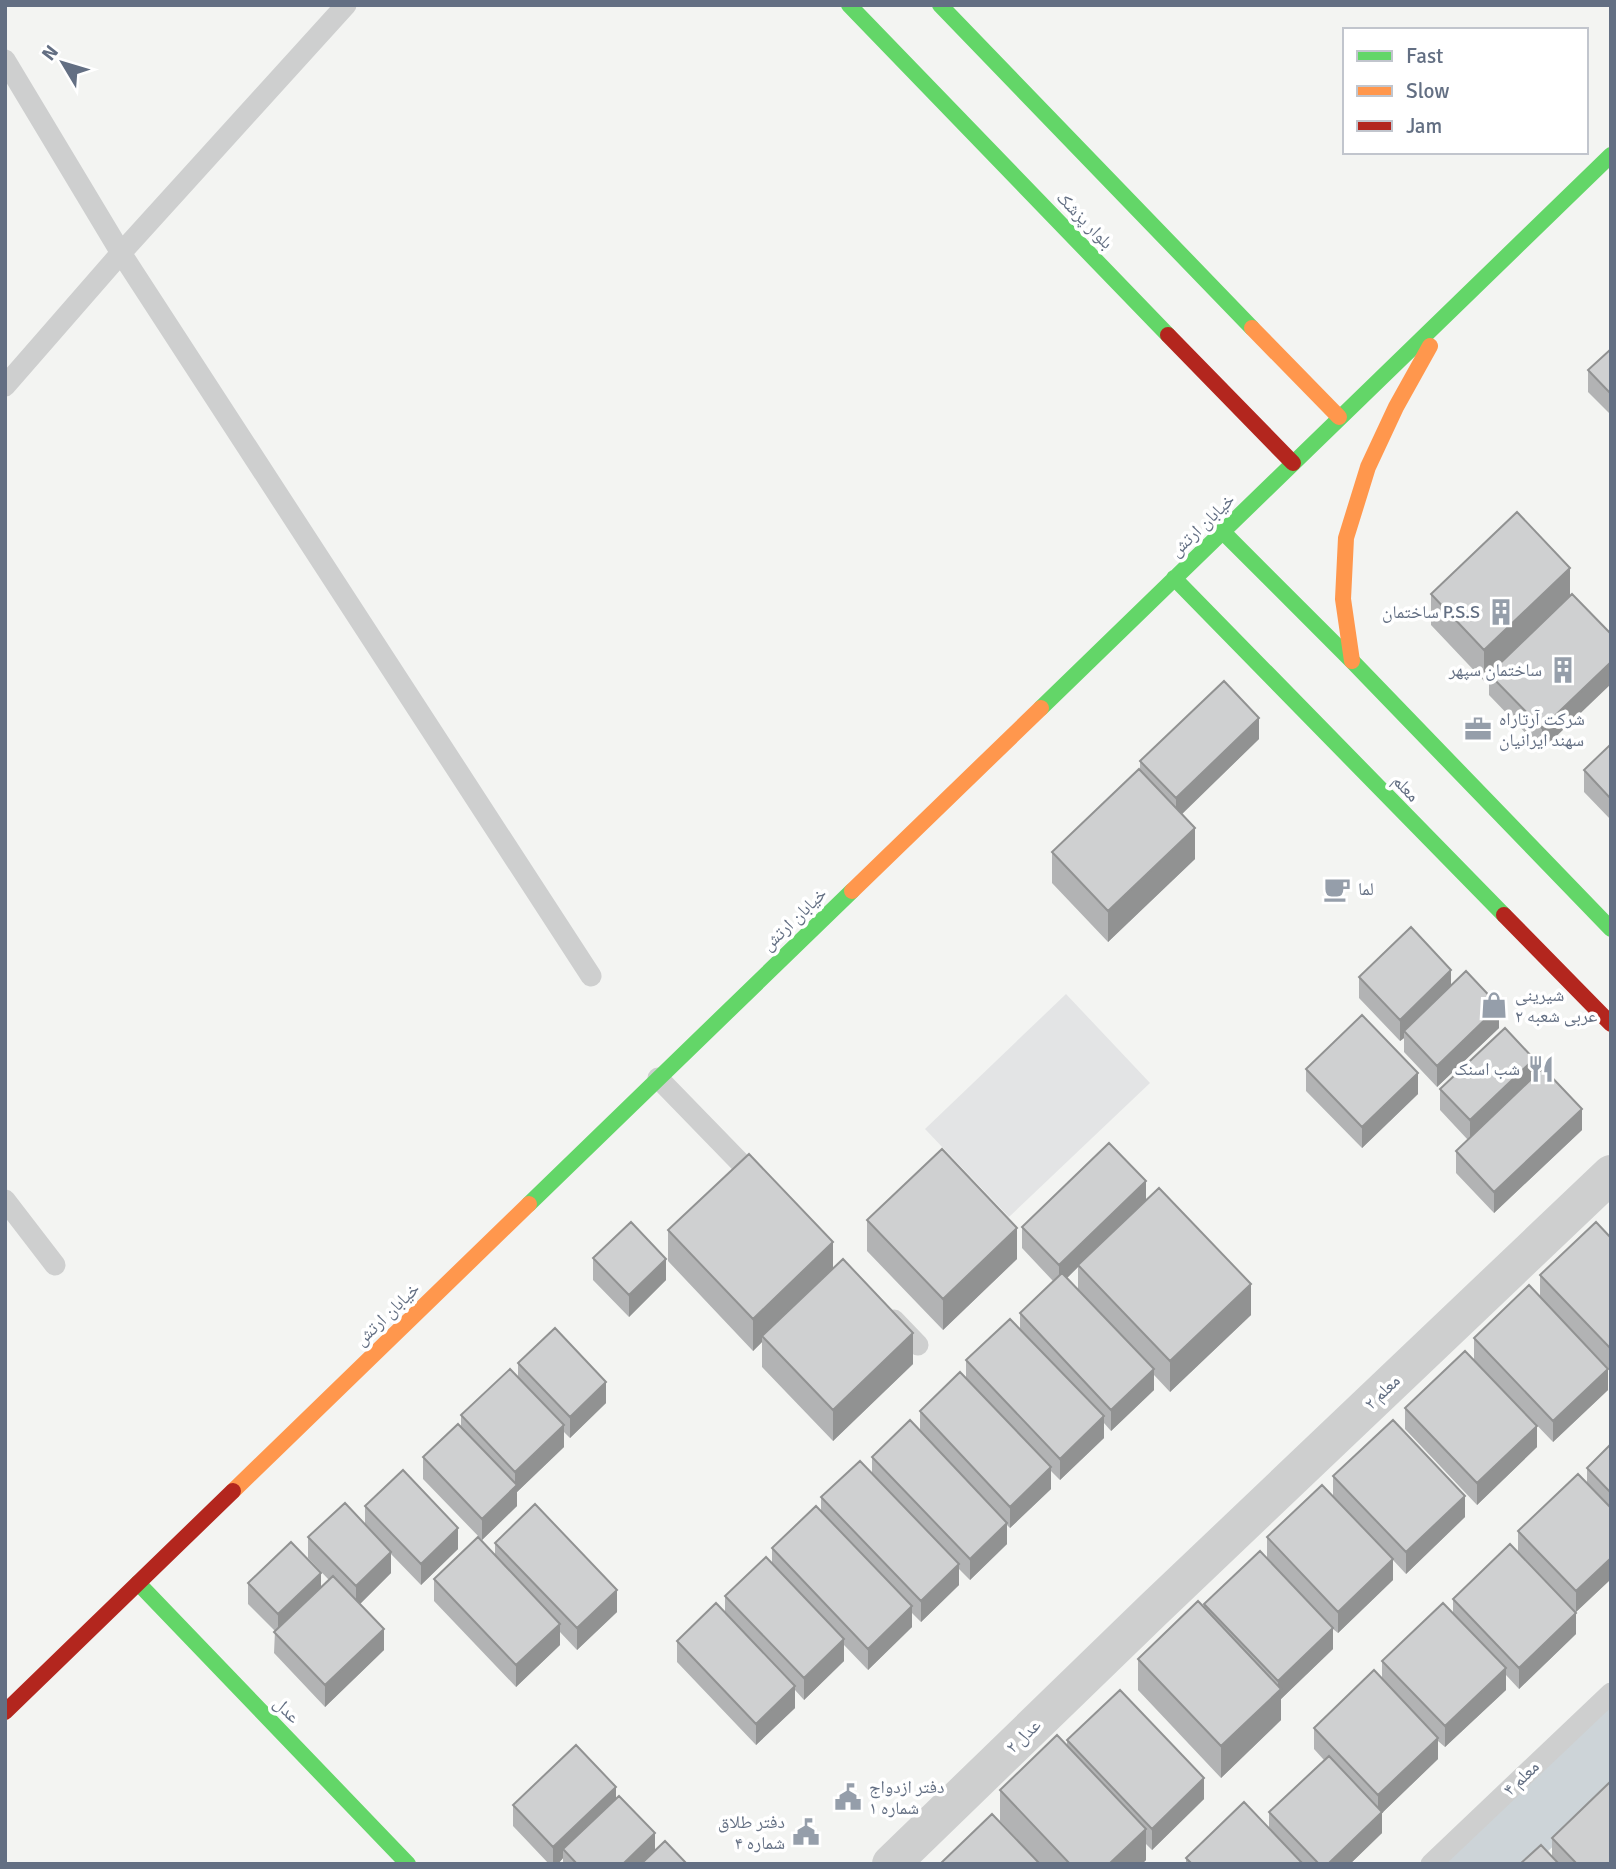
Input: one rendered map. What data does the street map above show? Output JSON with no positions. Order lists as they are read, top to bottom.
{
  "streets": {
    "main road": [
      "بلوار پزشک",
      "خیابان ارتش",
      "معلم",
      "عدل"
    ],
    "street": ["معلم ۲", "عدل ۲"],
    "lane": ["معلم ۴"]
  },
  "crossings": [
    ["بلوار پزشک", "خیابان ارتش"],
    ["خیابان ارتش", "معلم"],
    ["خیابان ارتش", "عدل"],
    ["معلم ۲", "عدل ۲"]
  ],
  "places": {
    "building": ["ساختمان P.S.S", "ساختمان سپهر"],
    "office": ["شرکت آرتاراه سهند ایرانیان"],
    "cafe": ["لما"],
    "shop": ["شیرینی عربی شعبه ۲"],
    "restaurant": ["شب اسنک"],
    "public building": ["دفتر ازدواج شماره ۱", "دفتر طلاق شماره ۴"]
  },
  "legend": ["Fast", "Slow", "Jam"],
  "north": "top left"
}
